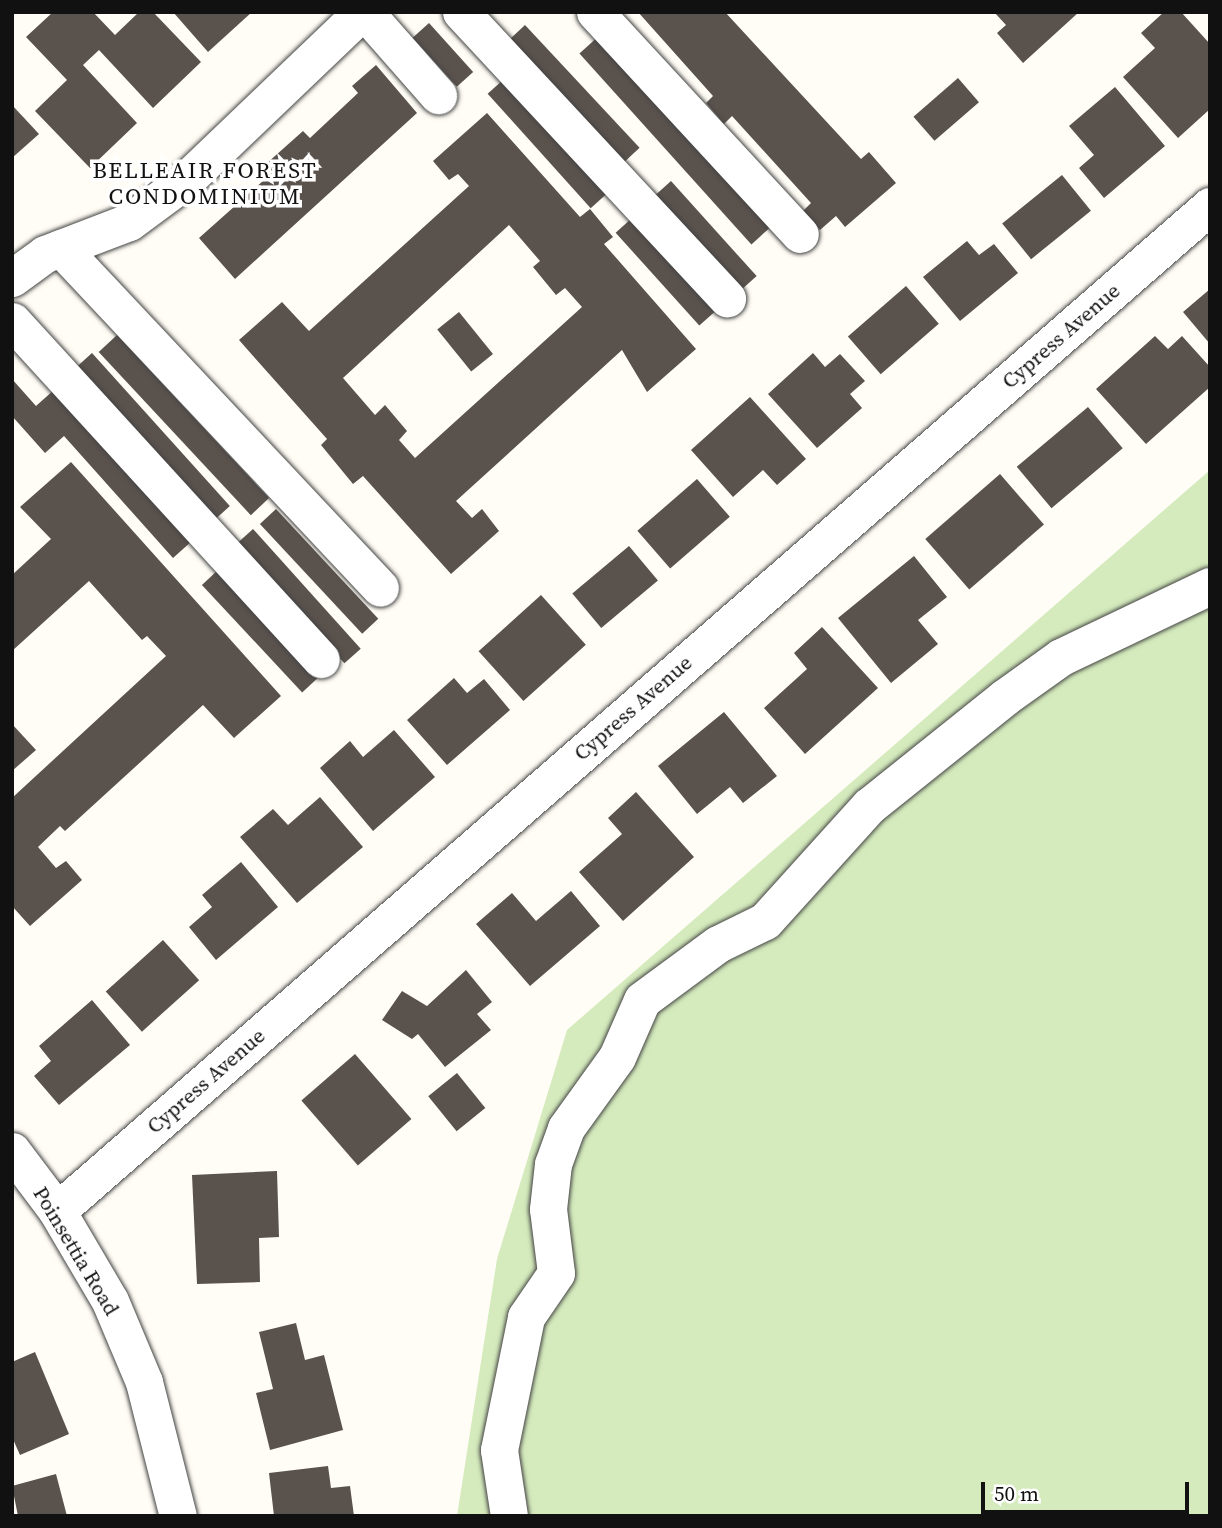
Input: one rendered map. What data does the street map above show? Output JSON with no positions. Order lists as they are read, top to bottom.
{
  "streets": {
    "street": ["Cypress Avenue", "Poinsettia Road"]
  },
  "crossings": [
    ["Cypress Avenue", "Poinsettia Road"]
  ],
  "districts": ["BELLEAIR FOREST CONDOMINIUM"],
  "scale_bar": "50 m"
}
